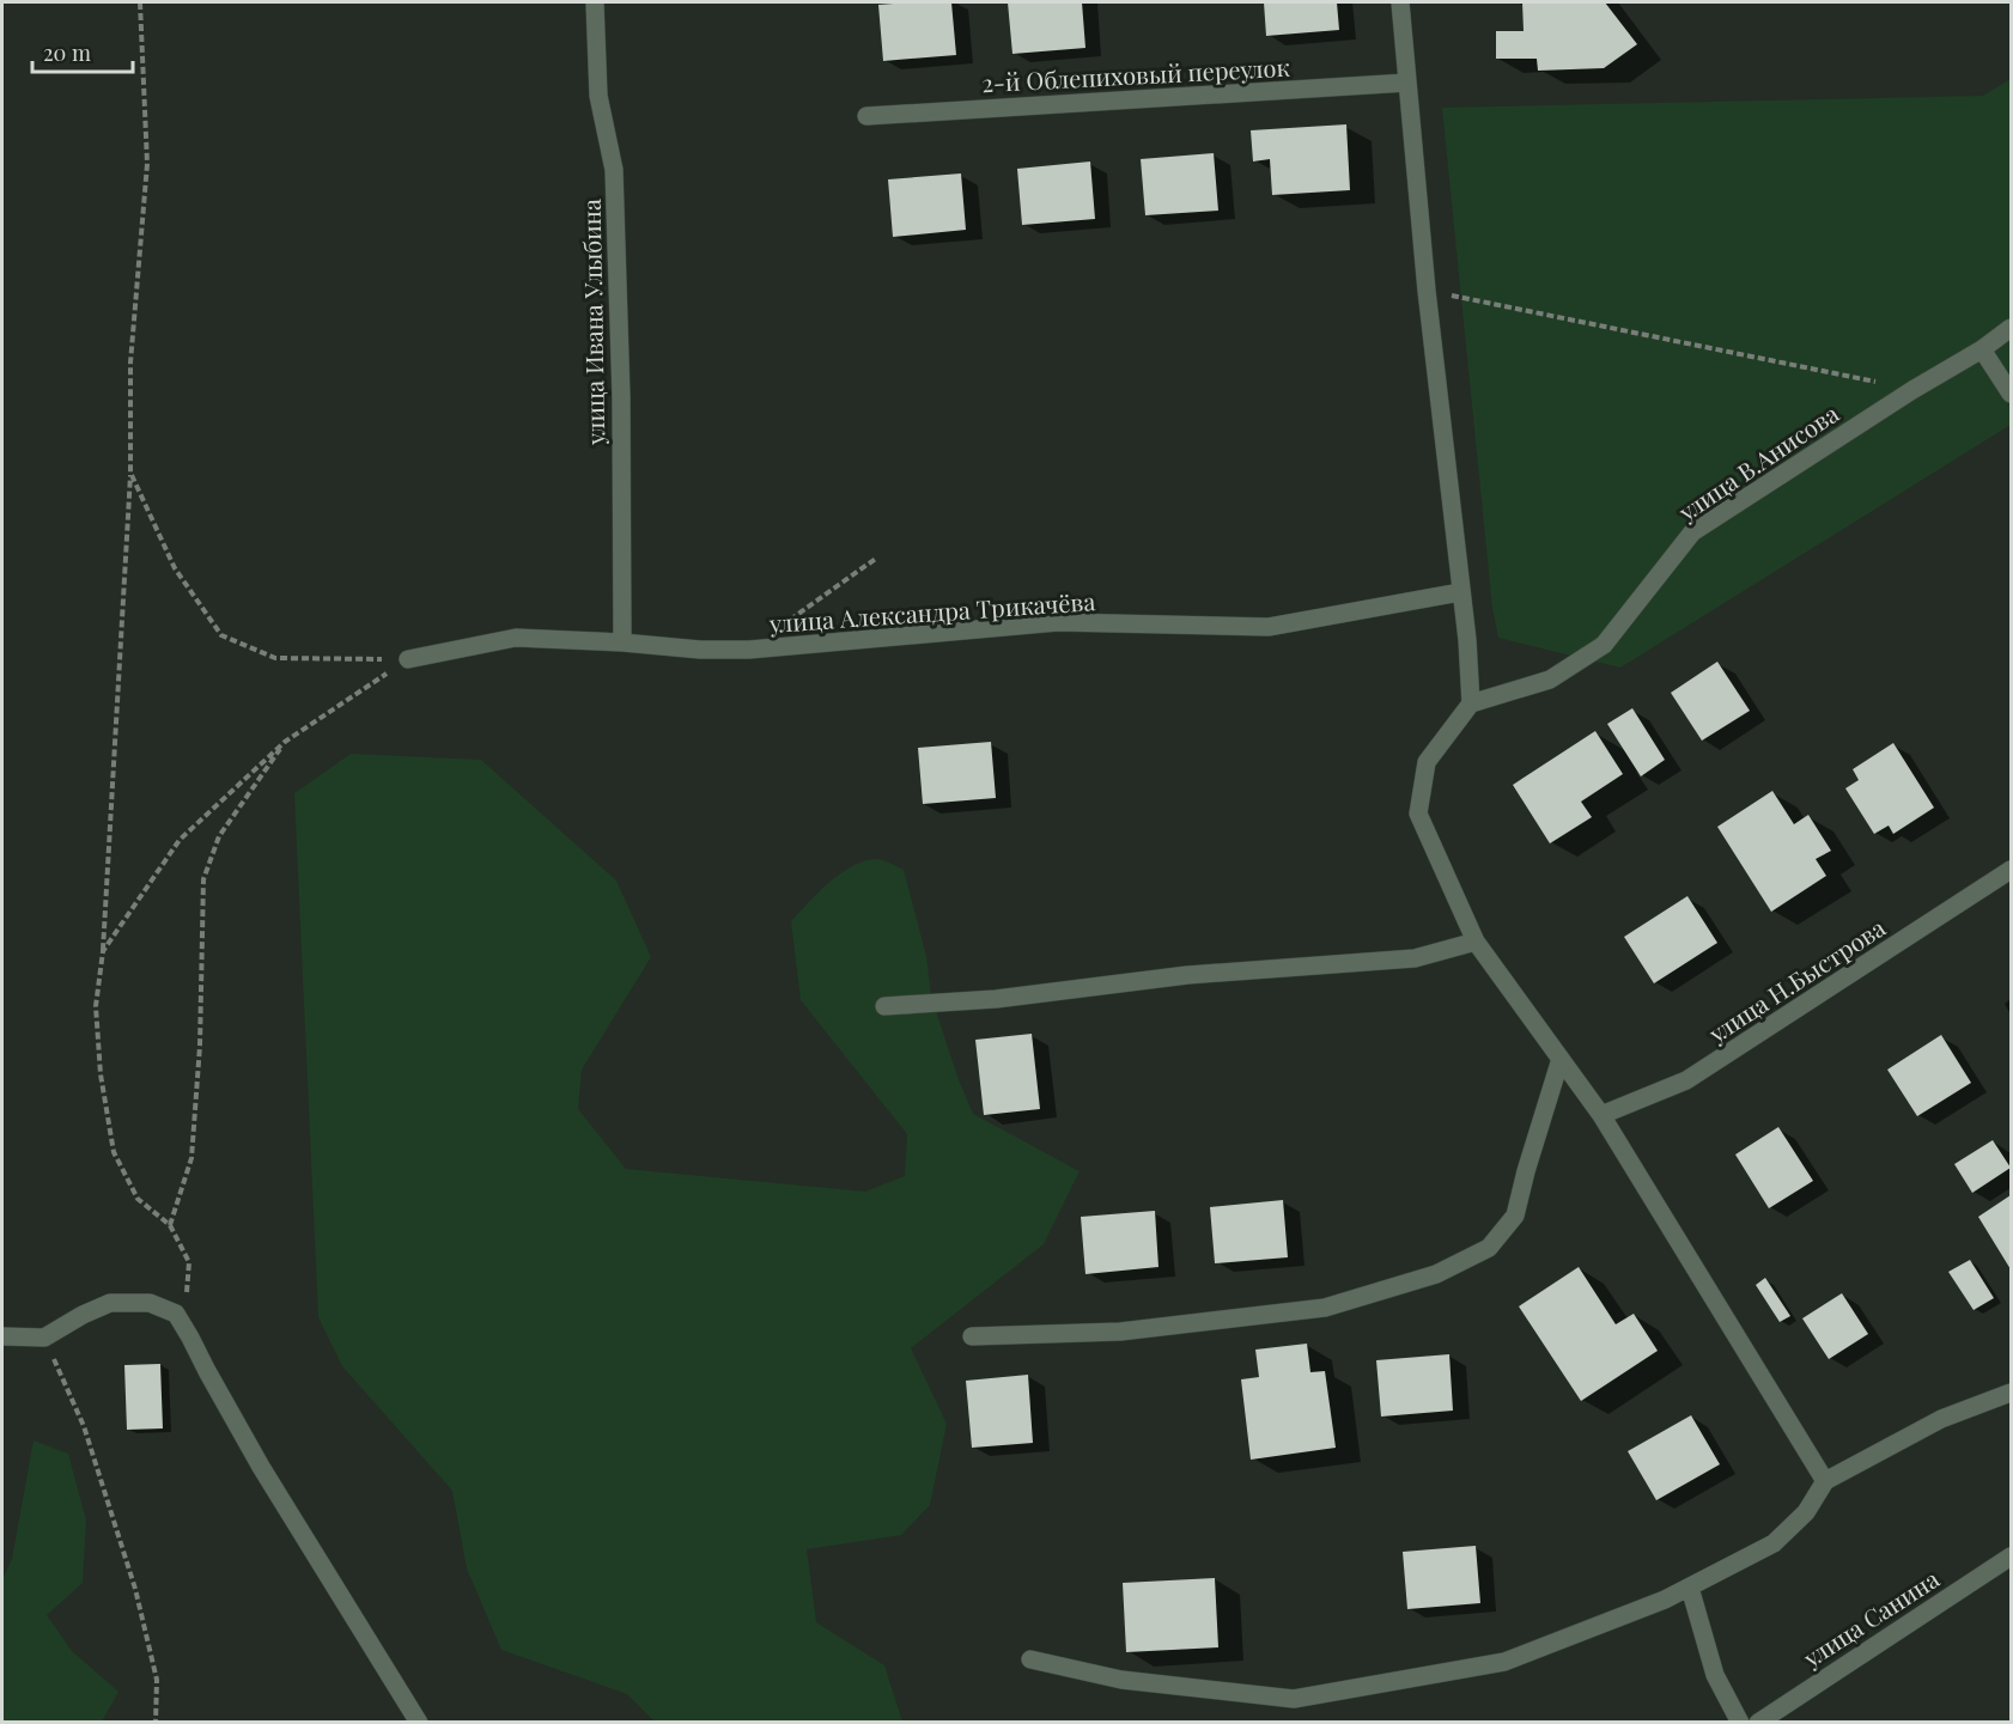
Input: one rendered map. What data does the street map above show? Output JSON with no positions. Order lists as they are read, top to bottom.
{
  "streets": {
    "street": [
      "2-й Облепиховый переулок",
      "улица Ивана Улыбина",
      "улица В.Анисова",
      "улица Александра Трикачёва",
      "улица Н.Быстрова",
      "улица Санина"
    ]
  },
  "crossings": [
    ["улица Ивана Улыбина", "улица Александра Трикачёва"]
  ],
  "scale_bar": "20 m"
}
